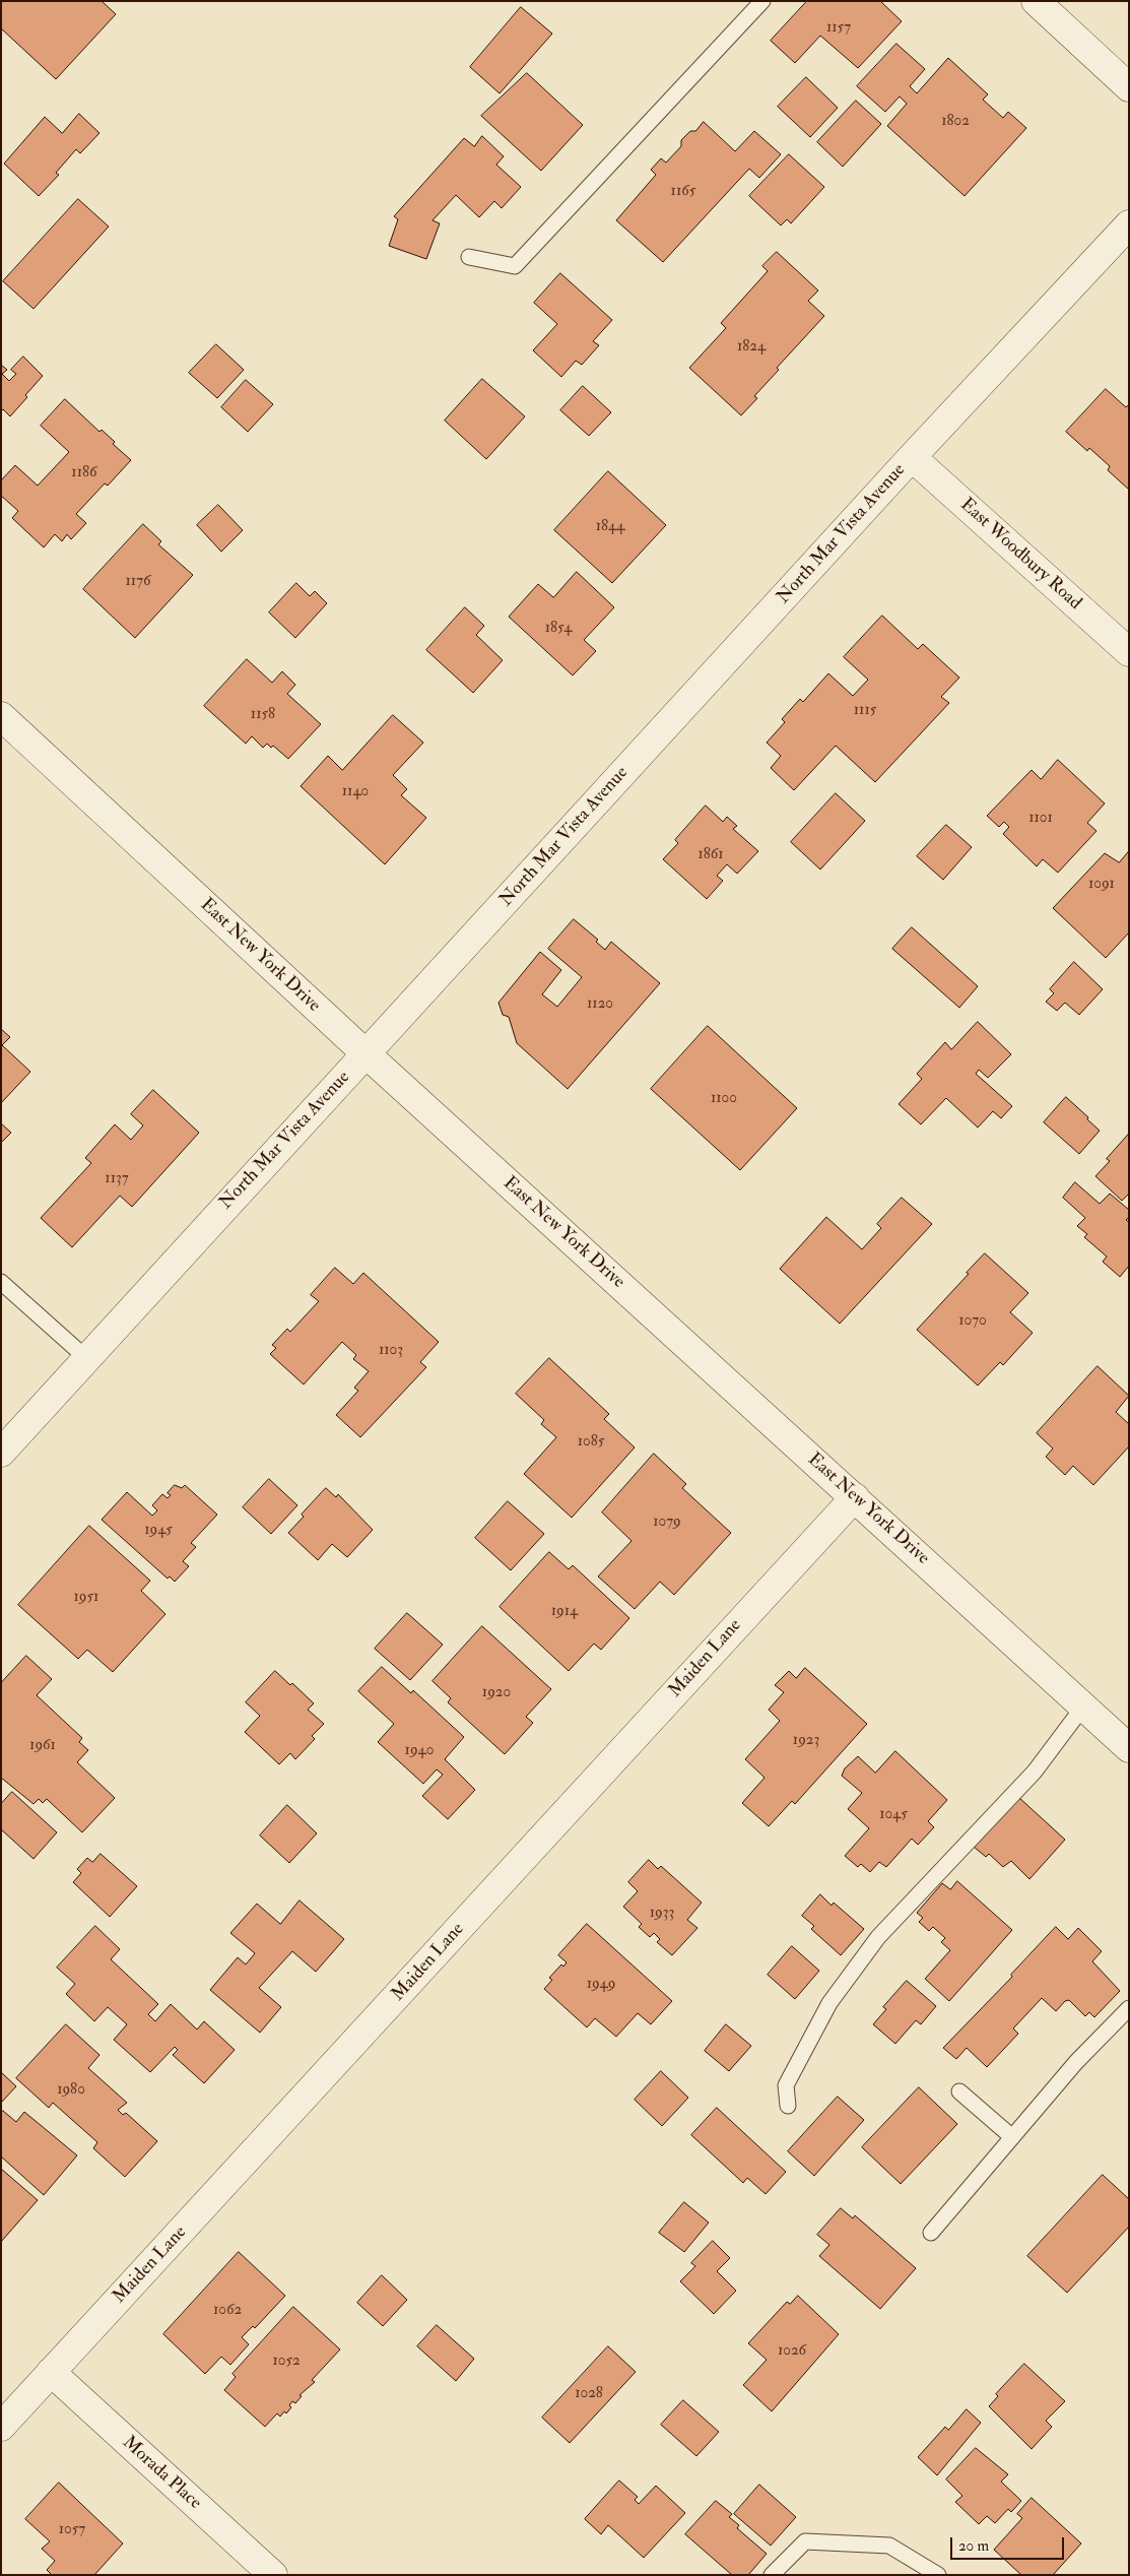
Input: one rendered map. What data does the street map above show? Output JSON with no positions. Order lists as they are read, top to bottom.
{
  "streets": {
    "street": [
      "North Mar Vista Avenue",
      "East Woodbury Road",
      "East New York Drive",
      "Maiden Lane",
      "Morada Place"
    ]
  },
  "crossings": [
    ["North Mar Vista Avenue", "East Woodbury Road"],
    ["North Mar Vista Avenue", "East New York Drive"],
    ["East New York Drive", "Maiden Lane"],
    ["Maiden Lane", "Morada Place"]
  ],
  "house_numbers": [
    "1157",
    "1802",
    "1165",
    "1824",
    "1186",
    "1844",
    "1176",
    "1854",
    "1115",
    "1158",
    "1140",
    "1101",
    "1861",
    "1091",
    "1120",
    "1100",
    "1137",
    "1070",
    "1103",
    "1085",
    "1079",
    "1945",
    "1951",
    "1914",
    "1920",
    "1923",
    "1961",
    "1940",
    "1045",
    "1933",
    "1949",
    "1980",
    "1062",
    "1026",
    "1052",
    "1028",
    "1057"
  ],
  "scale_bar": "20 m"
}
